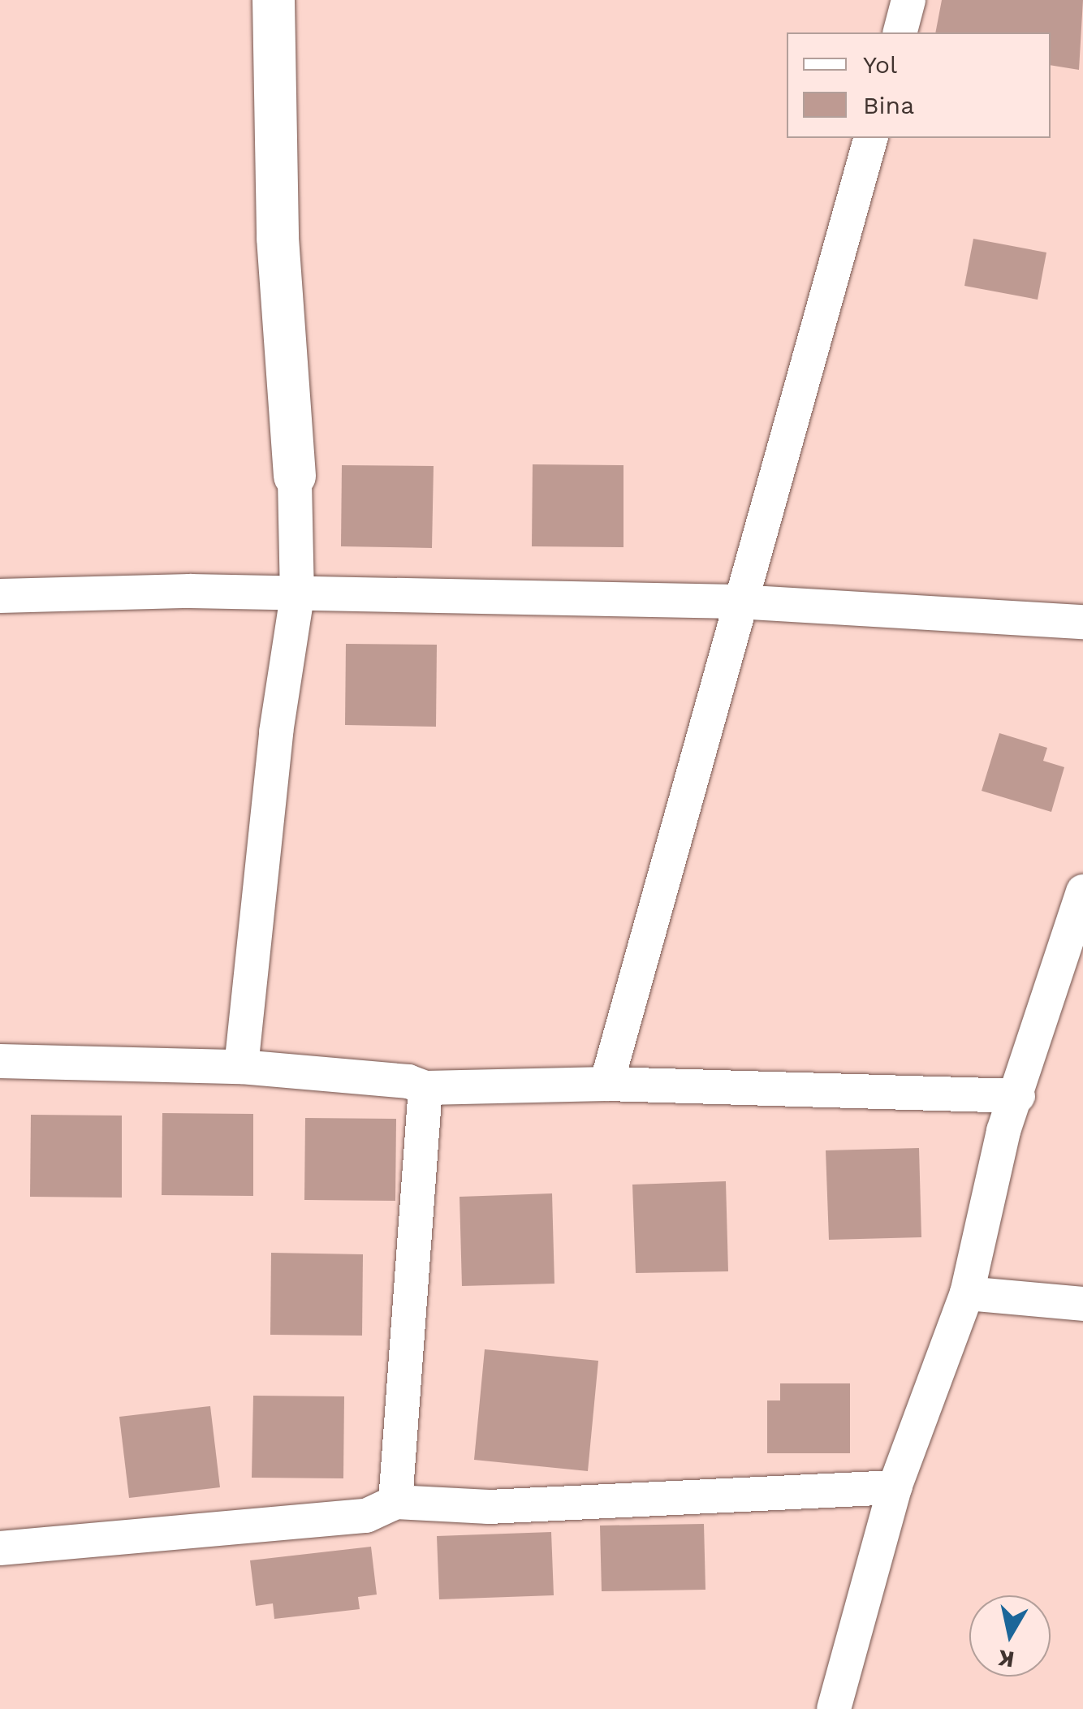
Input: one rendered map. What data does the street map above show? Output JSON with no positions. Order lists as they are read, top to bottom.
{
  "legend": ["Yol", "Bina"],
  "north": "bottom"
}
